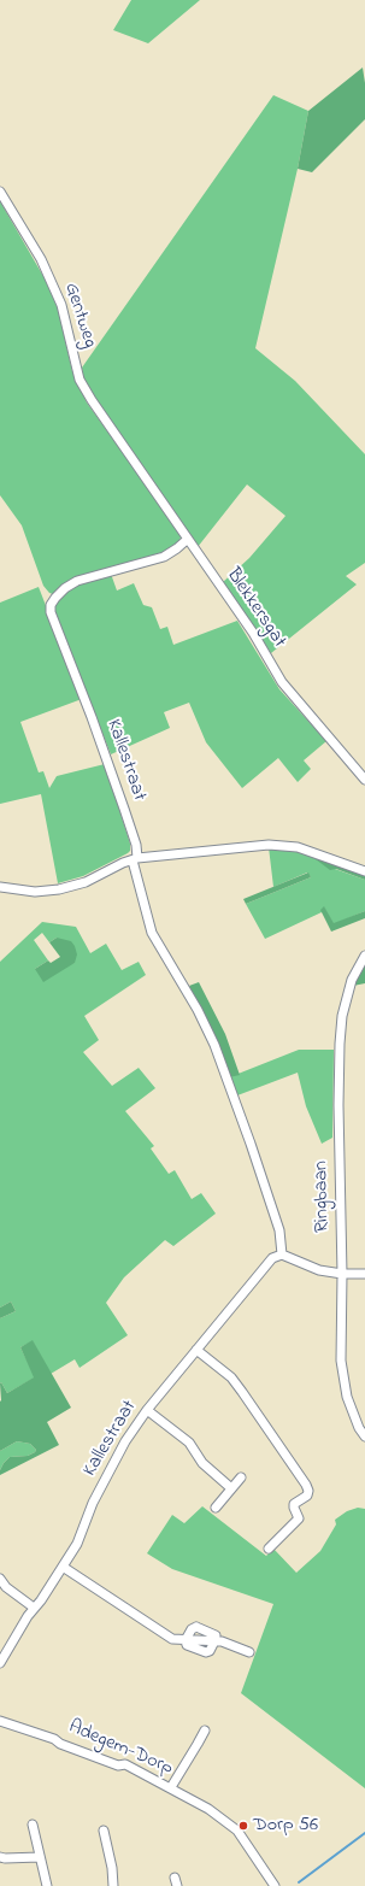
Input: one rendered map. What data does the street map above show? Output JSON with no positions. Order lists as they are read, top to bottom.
{
  "streets": {
    "street": [
      "Gentweg",
      "Blekkersgat",
      "Kallestraat",
      "Ringbaan",
      "Adegem-Dorp"
    ]
  },
  "crossings": [
    ["Gentweg", "Blekkersgat"],
    ["Blekkersgat", "Kallestraat"]
  ],
  "places": ["Dorp 56"]
}
